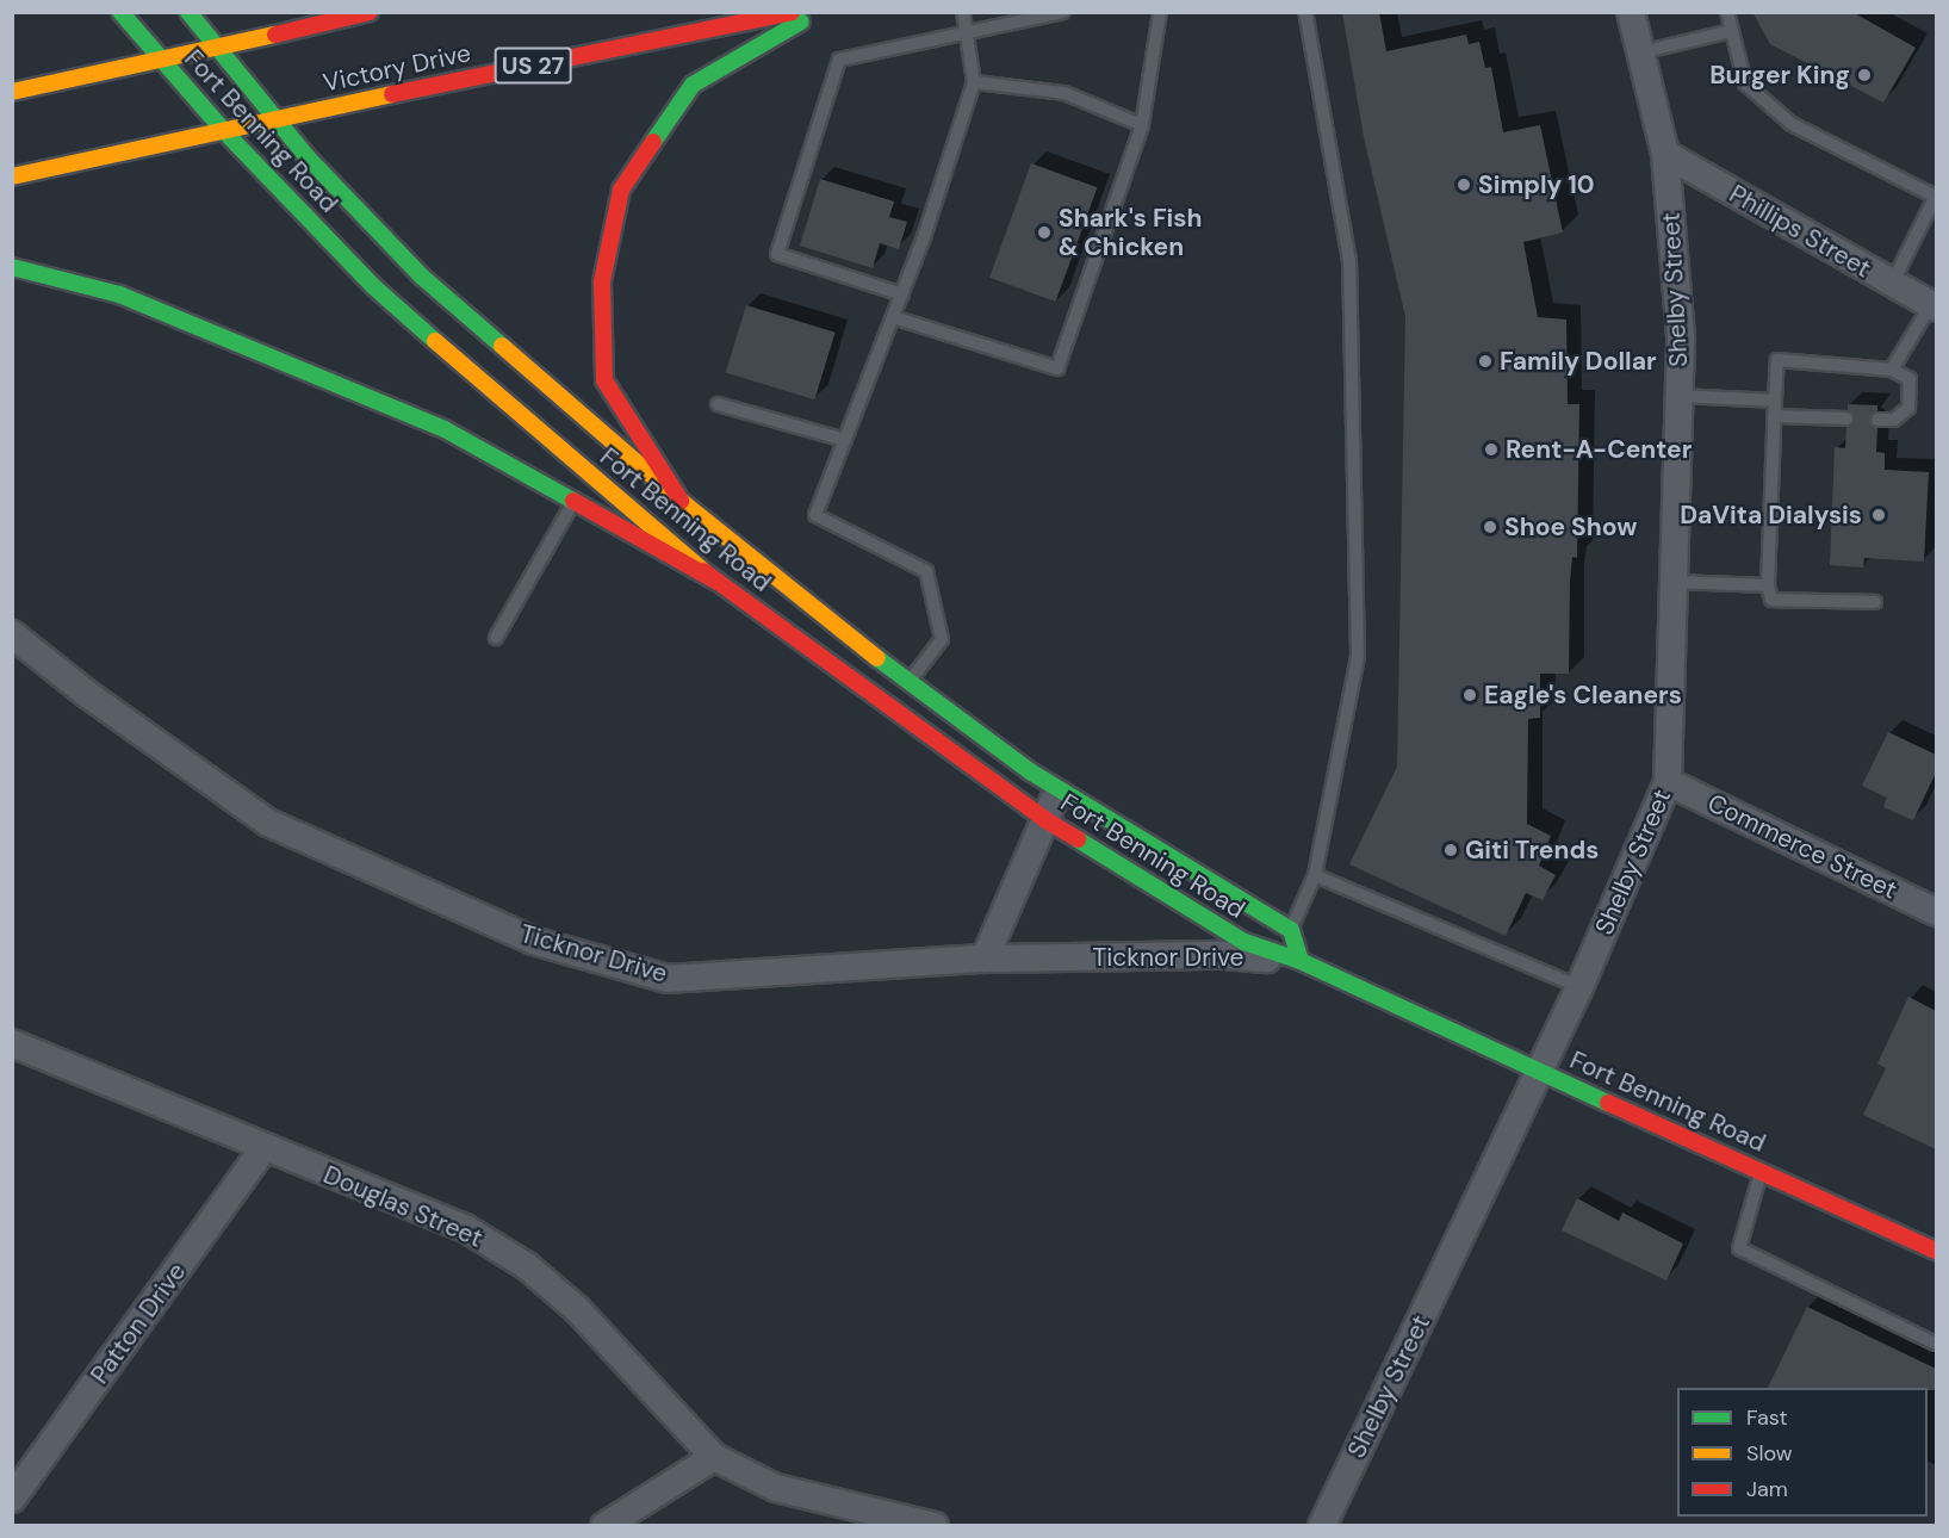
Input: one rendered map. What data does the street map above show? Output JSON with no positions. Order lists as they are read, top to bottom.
{
  "streets": {
    "main road": ["US 27", "Victory Drive", "Fort Benning Road"],
    "street": [
      "Phillips Street",
      "Shelby Street",
      "Commerce Street",
      "Ticknor Drive",
      "Douglas Street",
      "Patton Drive"
    ]
  },
  "crossings": [
    ["Victory Drive", "Fort Benning Road"],
    ["Fort Benning Road", "Shelby Street"],
    ["Fort Benning Road", "Ticknor Drive"],
    ["Phillips Street", "Shelby Street"],
    ["Shelby Street", "Commerce Street"],
    ["Douglas Street", "Patton Drive"]
  ],
  "places": [
    "Burger King",
    "Simply 10",
    "Shark's Fish & Chicken",
    "Family Dollar",
    "Rent-A-Center",
    "DaVita Dialysis",
    "Shoe Show",
    "Eagle's Cleaners",
    "Giti Trends"
  ],
  "legend": ["Fast", "Slow", "Jam"]
}
